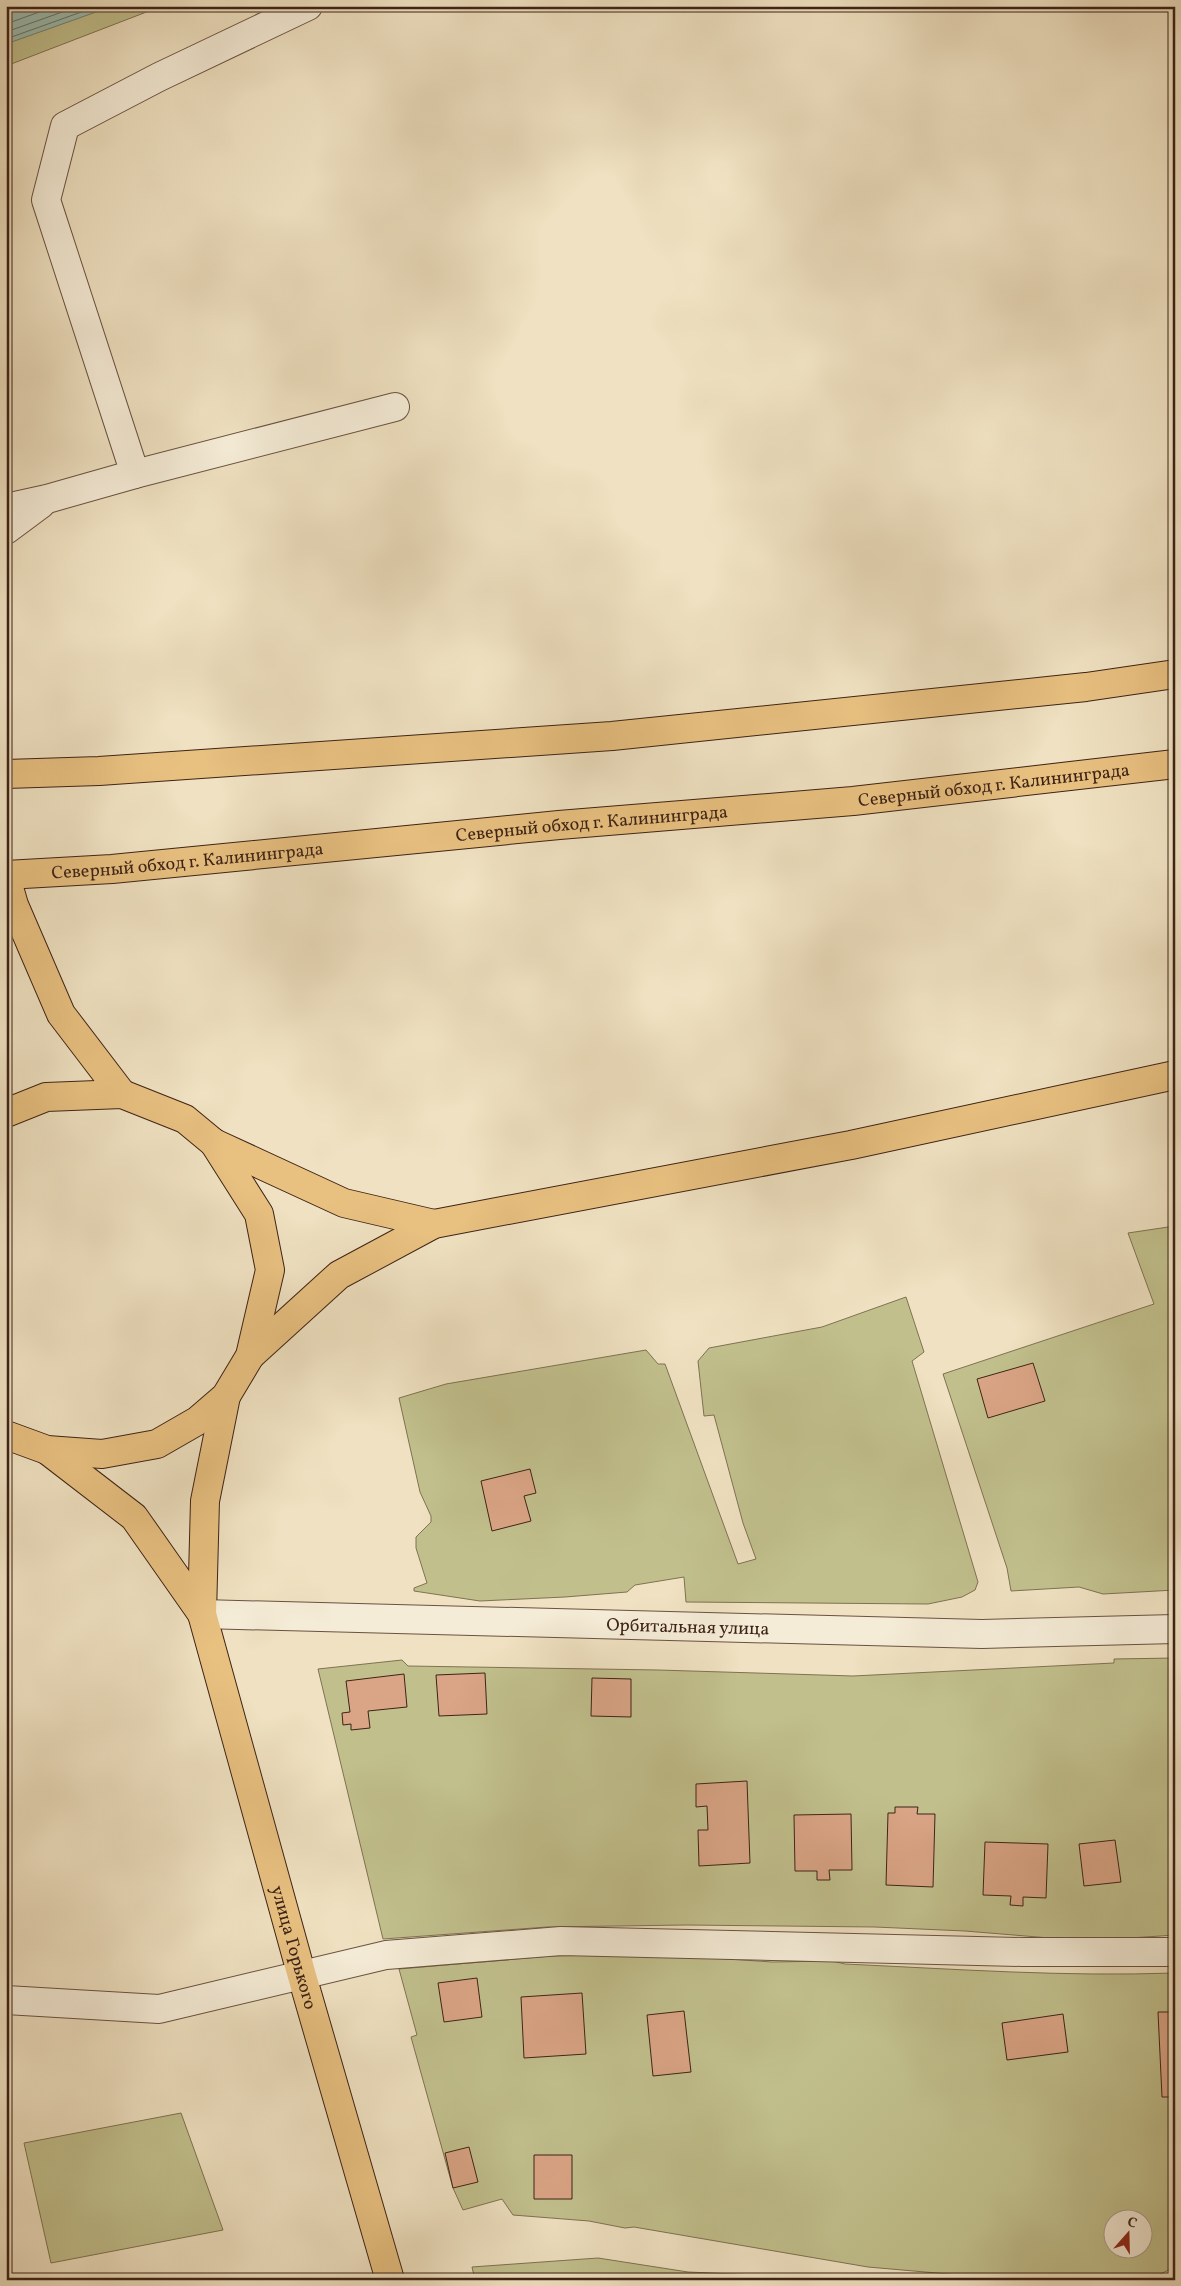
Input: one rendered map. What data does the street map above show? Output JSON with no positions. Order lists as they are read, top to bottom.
{
  "streets": {
    "main road": ["Северный обход г. Калининграда", "улица Горького"],
    "street": ["Орбитальная улица"]
  },
  "crossings": [
    ["Орбитальная улица", "улица Горького"]
  ],
  "north": "top"
}
